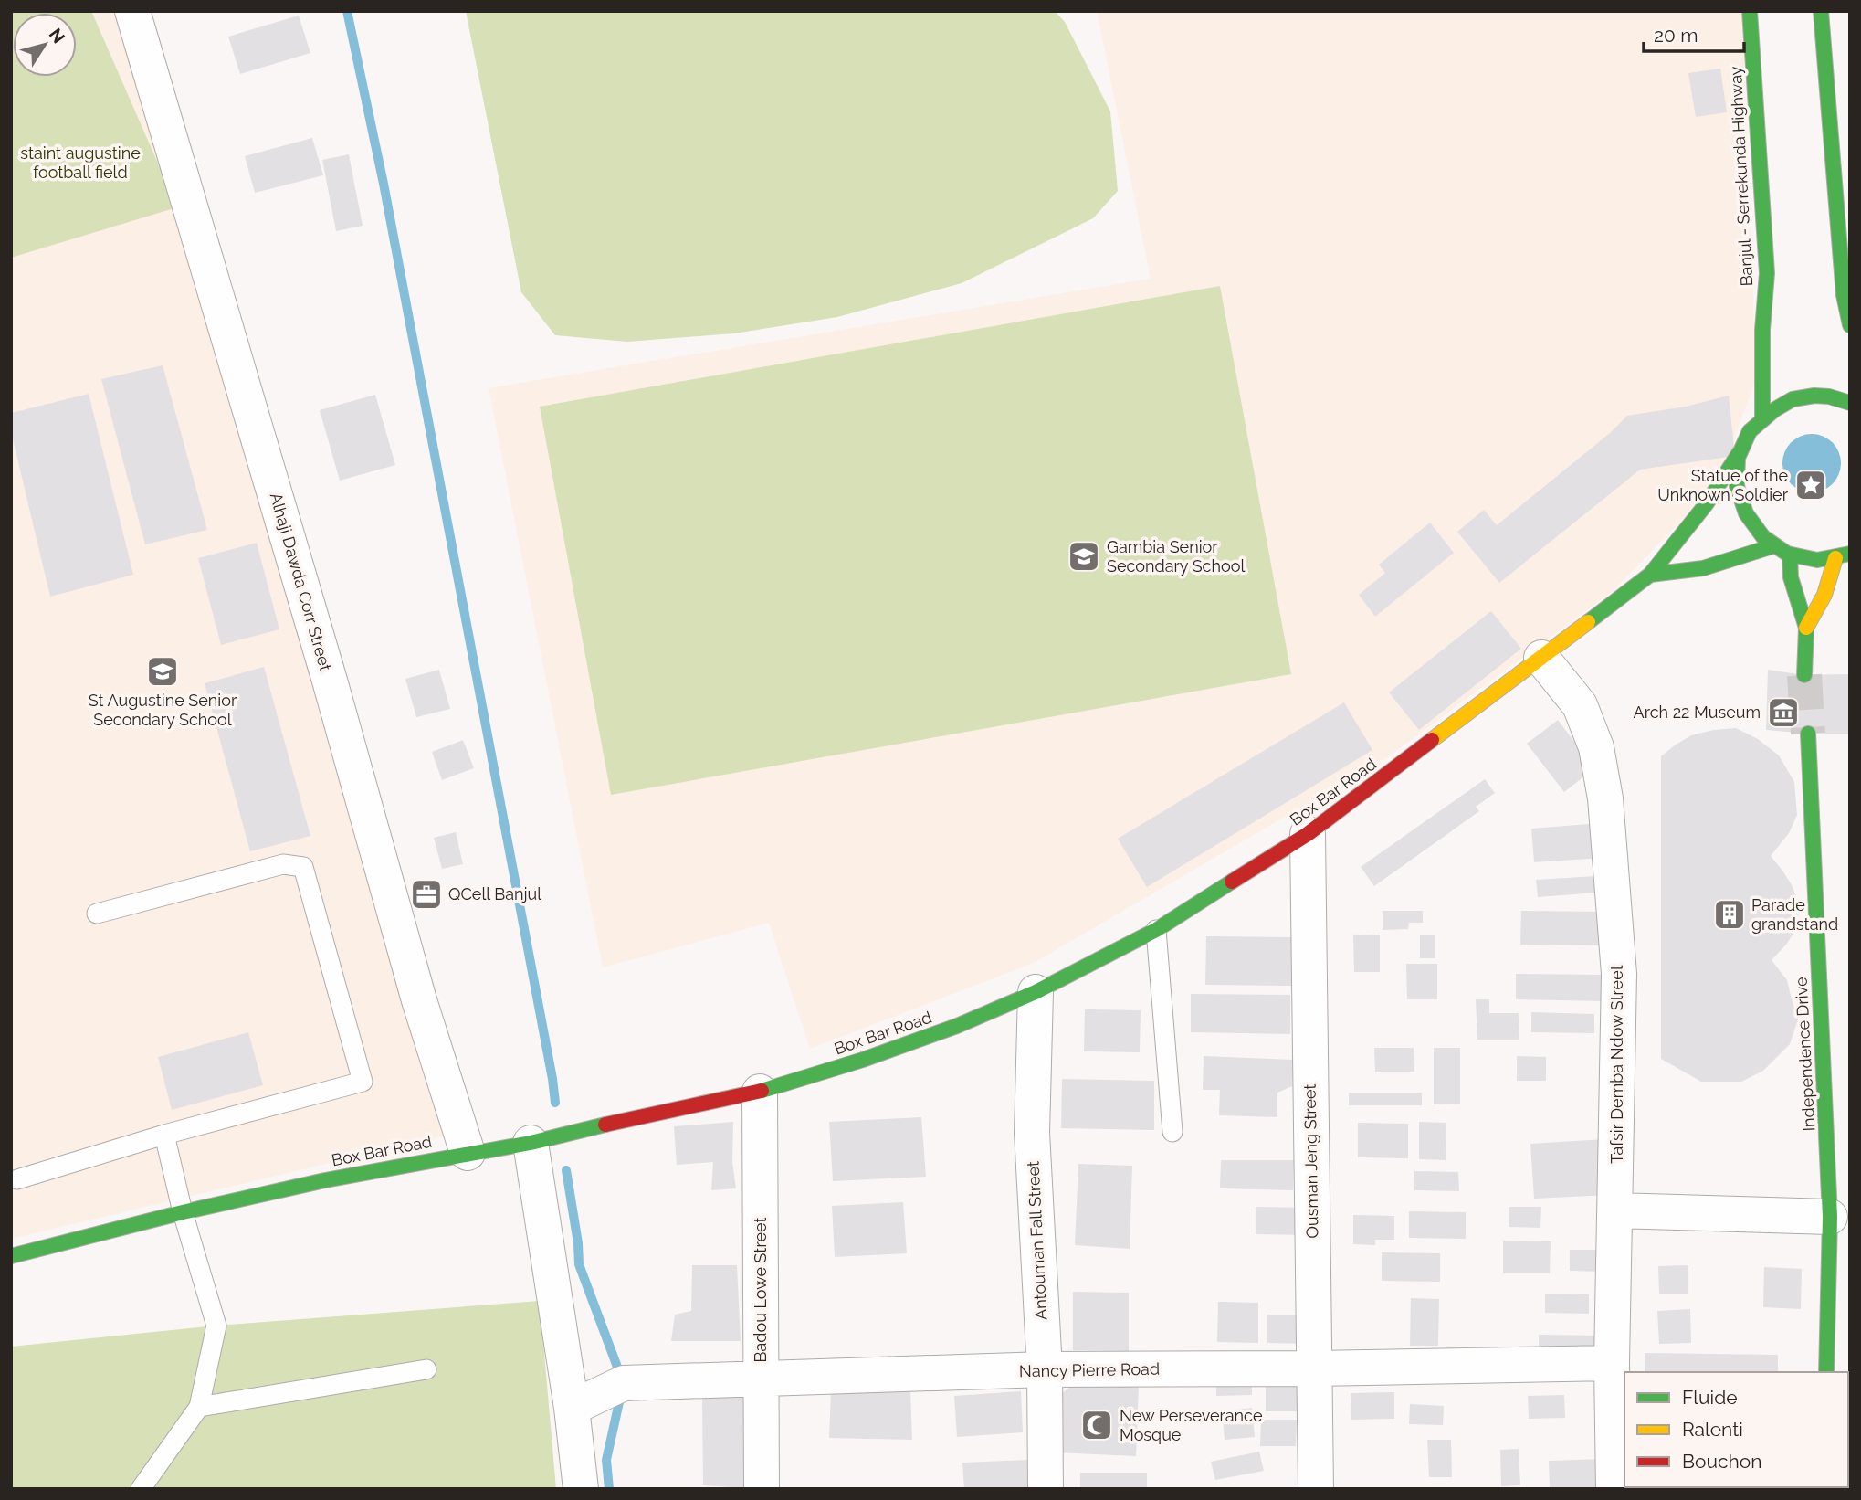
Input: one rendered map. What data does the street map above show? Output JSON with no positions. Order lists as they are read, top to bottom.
{
  "streets": {
    "main road": ["Banjul - Serrekunda Highway", "Box Bar Road", "Independence Drive"],
    "street": [
      "Alhaji Dawda Corr Street",
      "Tafsir Demba Ndow Street",
      "Ousman Jeng Street",
      "Antouman Fall Street",
      "Badou Lowe Street",
      "Nancy Pierre Road"
    ]
  },
  "crossings": [
    ["Banjul - Serrekunda Highway", "Box Bar Road"],
    ["Alhaji Dawda Corr Street", "Box Bar Road"],
    ["Box Bar Road", "Tafsir Demba Ndow Street"],
    ["Box Bar Road", "Ousman Jeng Street"],
    ["Box Bar Road", "Antouman Fall Street"],
    ["Box Bar Road", "Badou Lowe Street"],
    ["Tafsir Demba Ndow Street", "Nancy Pierre Road"],
    ["Ousman Jeng Street", "Nancy Pierre Road"],
    ["Antouman Fall Street", "Nancy Pierre Road"],
    ["Badou Lowe Street", "Nancy Pierre Road"]
  ],
  "parks": ["staint augustine football field"],
  "places": {
    "place": ["Statue of the Unknown Soldier"],
    "school or university": ["Gambia Senior Secondary School", "St Augustine Senior Secondary School"],
    "museum": ["Arch 22 Museum"],
    "office": ["QCell Banjul"],
    "building": ["Parade grandstand"],
    "mosque": ["New Perseverance Mosque"]
  },
  "legend": ["Fluide", "Ralenti", "Bouchon"],
  "scale_bar": "20 m",
  "north": "top right"
}
